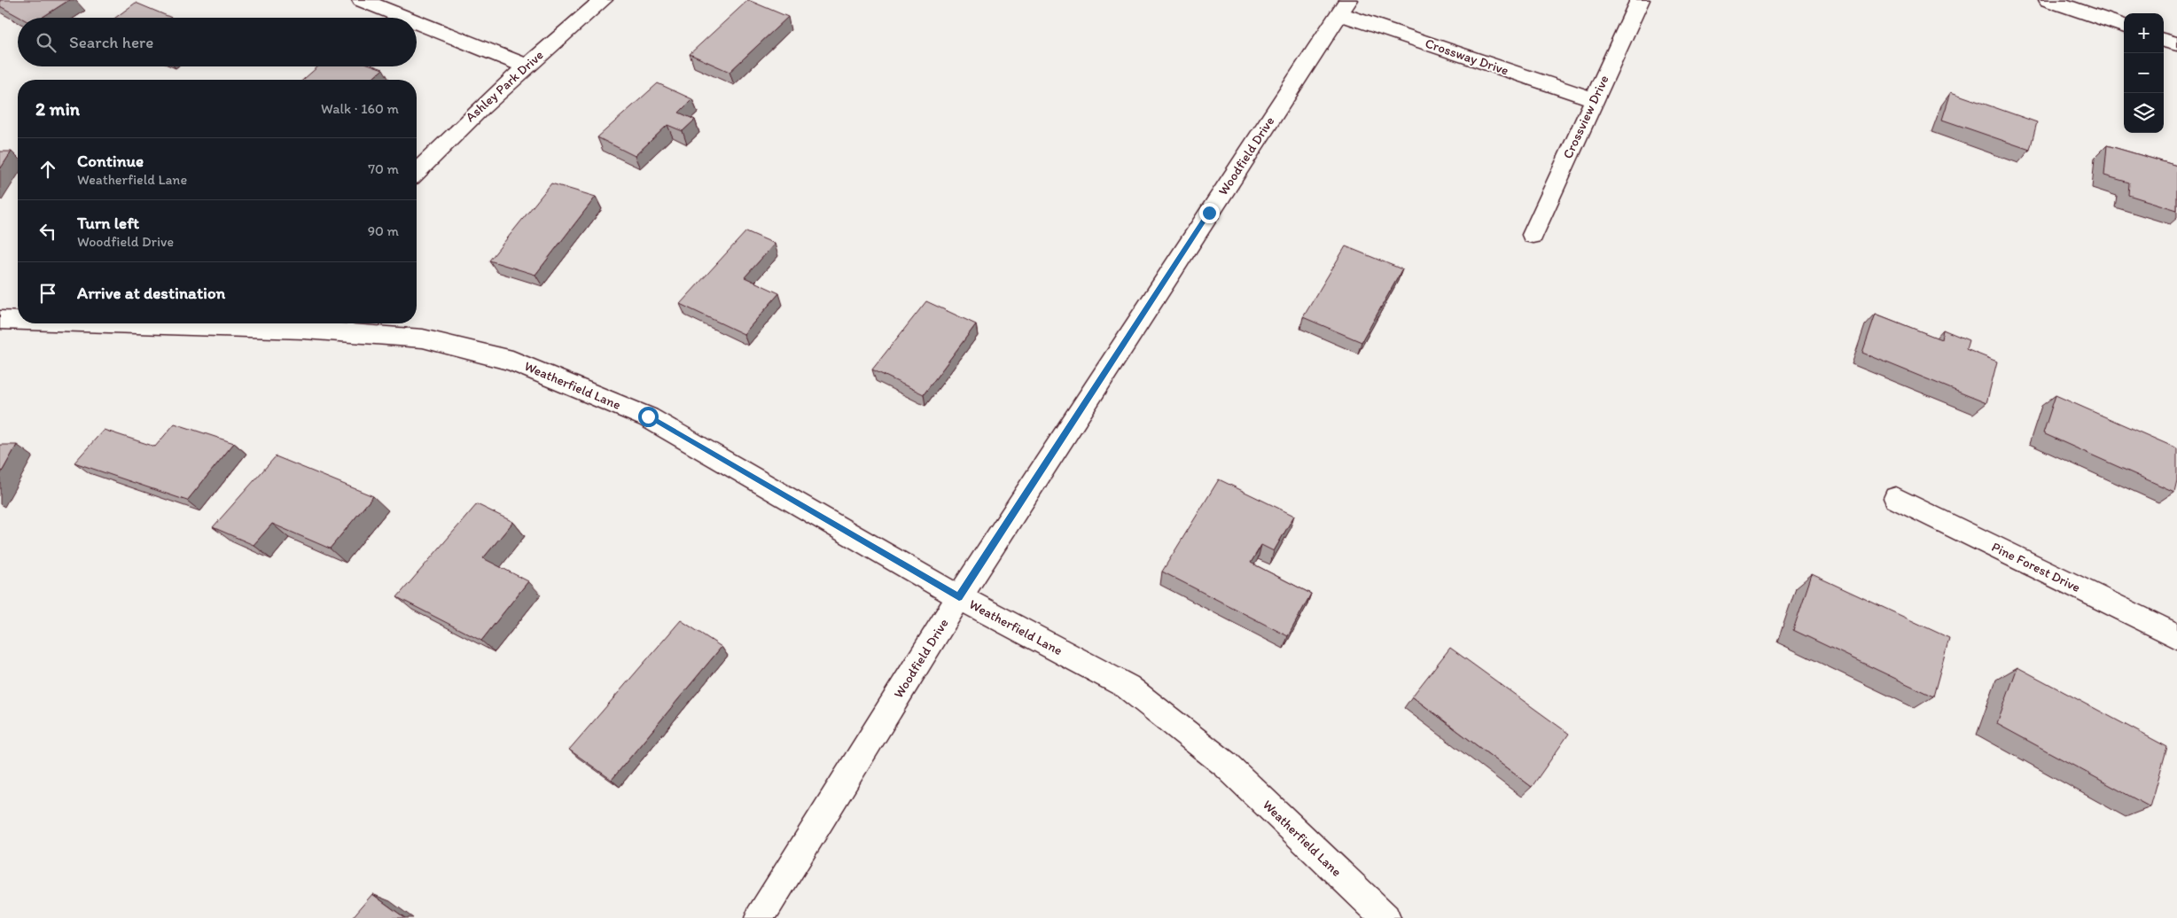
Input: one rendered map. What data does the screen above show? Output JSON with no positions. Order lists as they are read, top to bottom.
{
  "streets": {
    "street": [
      "Crossway Drive",
      "Ashley Park Drive",
      "Crossview Drive",
      "Woodfield Drive",
      "Weatherfield Lane",
      "Pine Forest Drive"
    ]
  },
  "crossings": [
    ["Crossway Drive", "Crossview Drive"],
    ["Crossway Drive", "Woodfield Drive"],
    ["Woodfield Drive", "Weatherfield Lane"]
  ],
  "page": {
    "map_buttons": ["+", "−"],
    "search": "Search here",
    "heading": ["2 min", "Walk · 160 m"],
    "list": [
      ["Continue", "Weatherfield Lane", "70 m"],
      ["Turn left", "Woodfield Drive", "90 m"],
      "Arrive at destination"
    ]
  }
}
